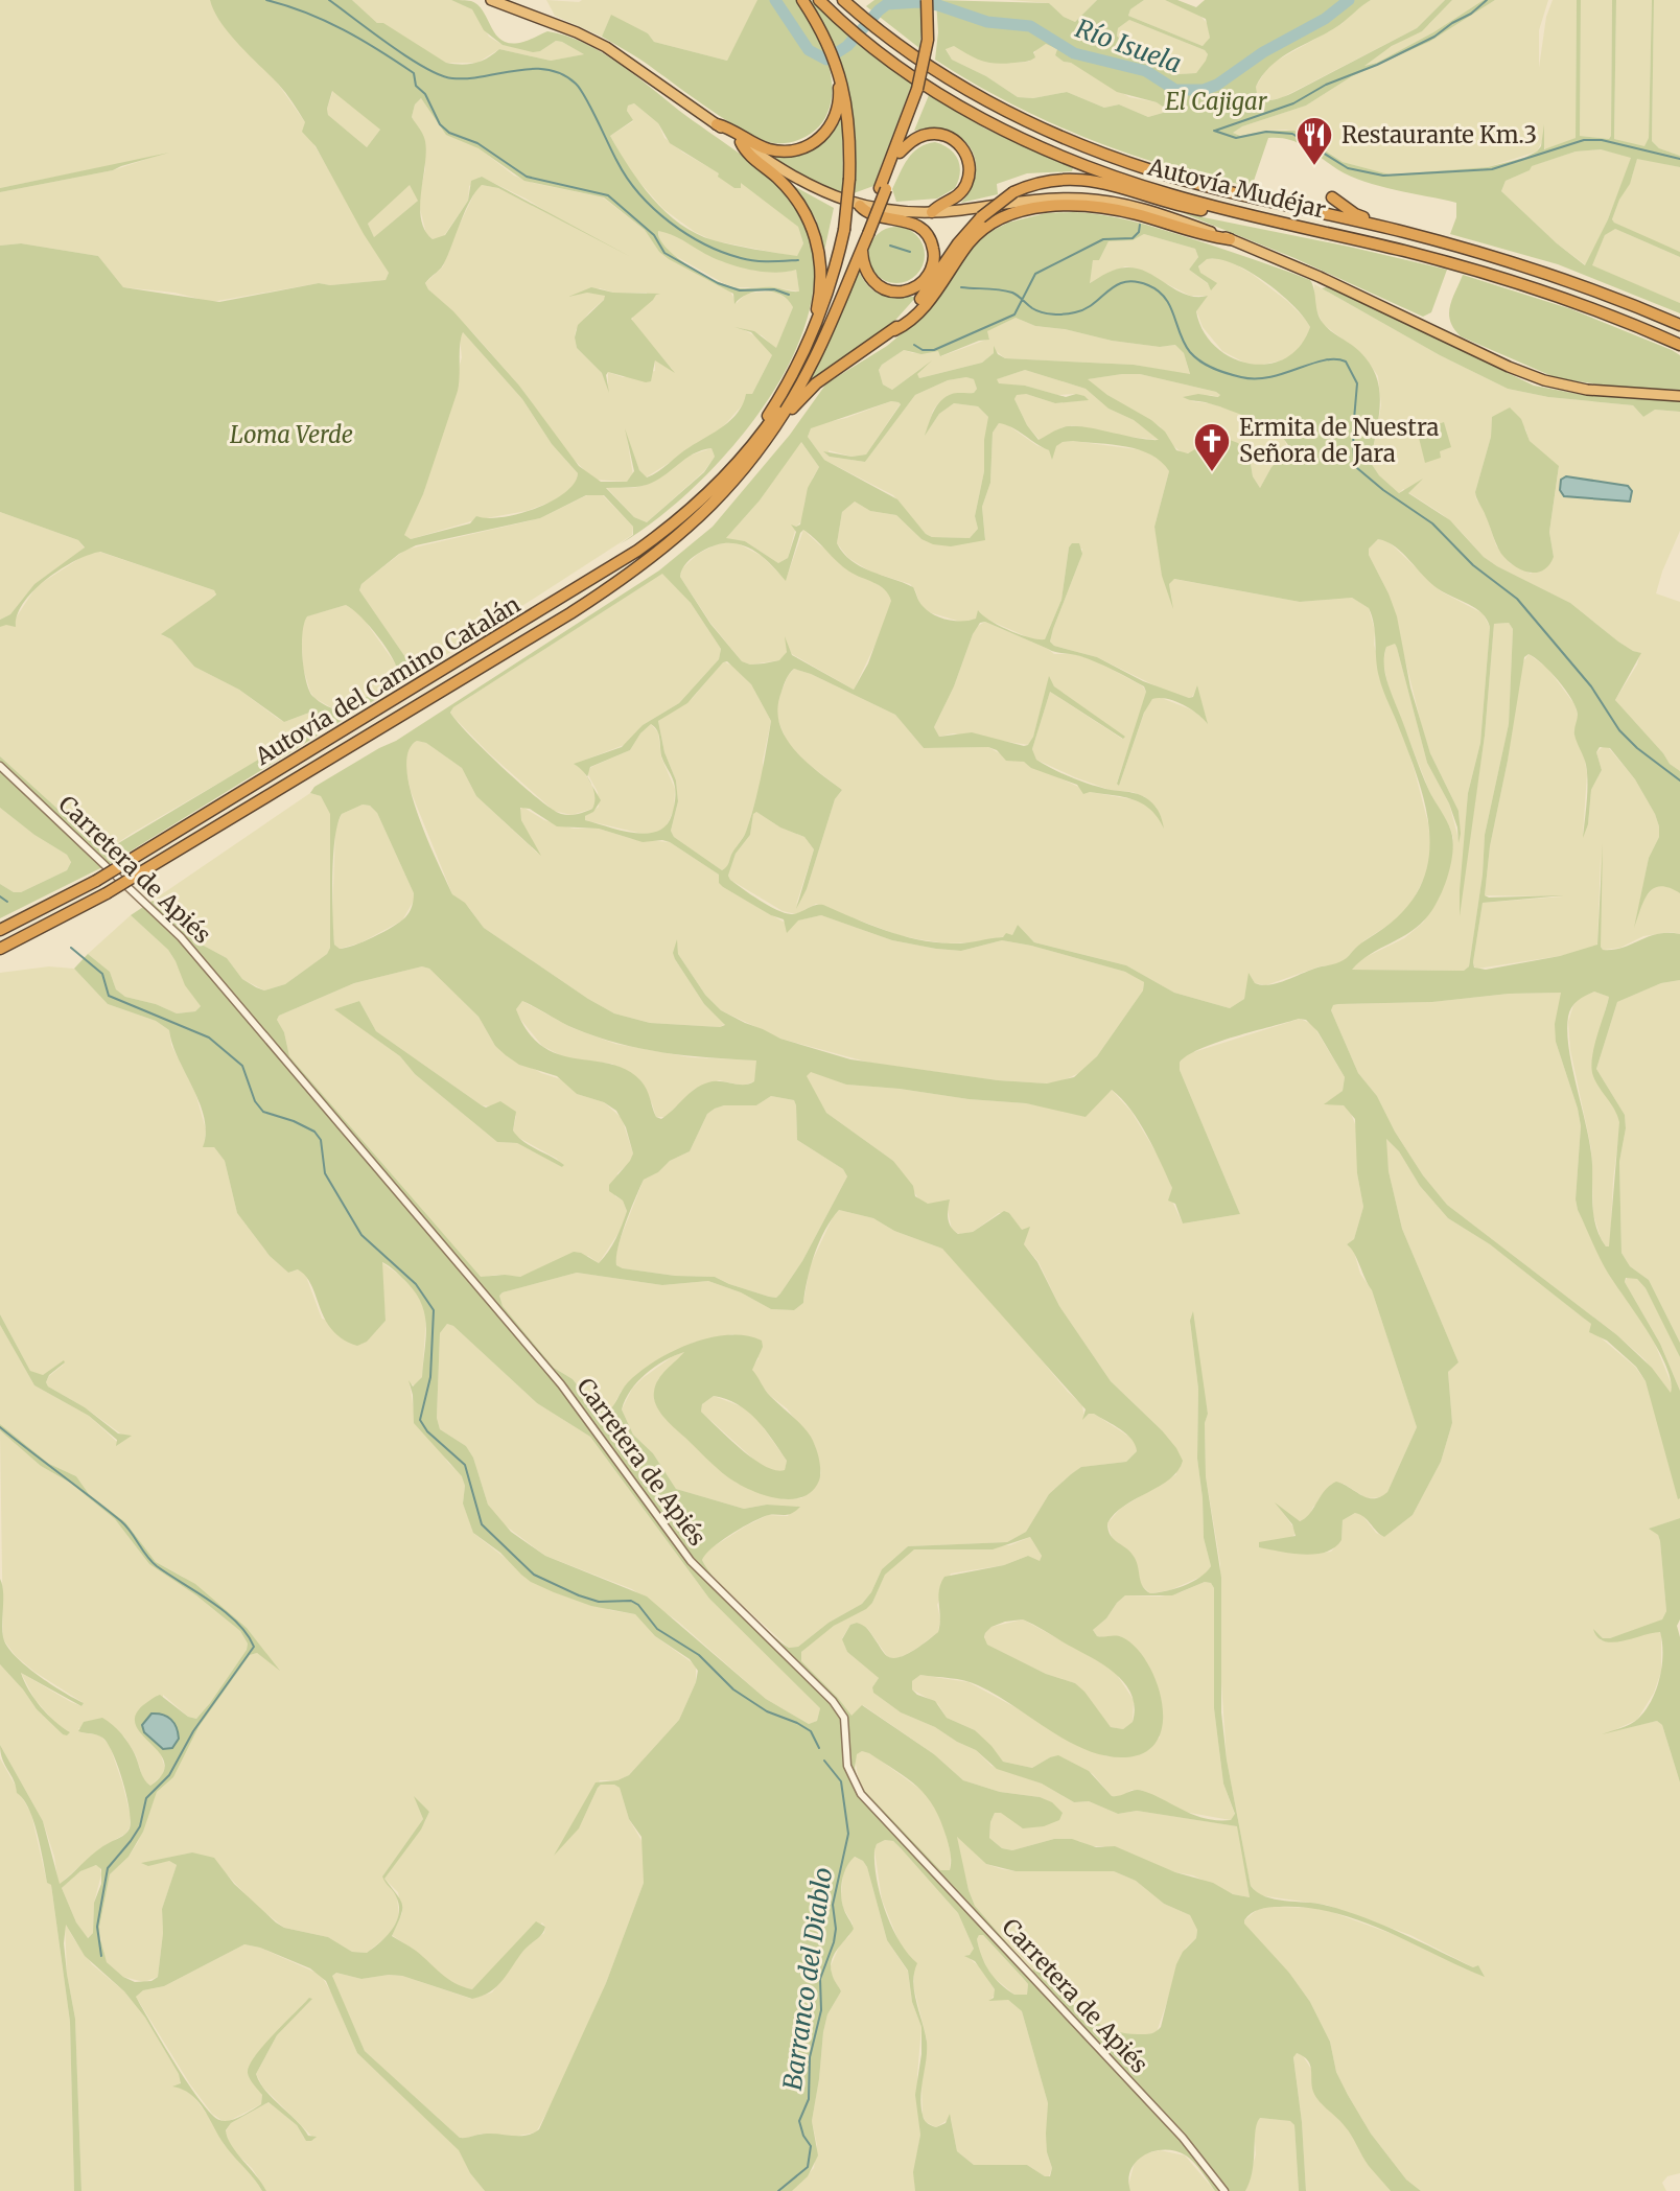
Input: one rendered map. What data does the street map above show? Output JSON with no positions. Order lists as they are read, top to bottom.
{
  "streets": {
    "highway": ["Autovía Mudéjar", "Autovía del Camino Catalán"],
    "street": ["Carretera de Apiés"]
  },
  "water": ["Río Isuela", "Barranco del Diablo"],
  "parks": ["El Cajigar", "Loma Verde"],
  "places": {
    "restaurant": ["Restaurante Km.3"],
    "church": ["Ermita de Nuestra Señora de Jara"]
  }
}
